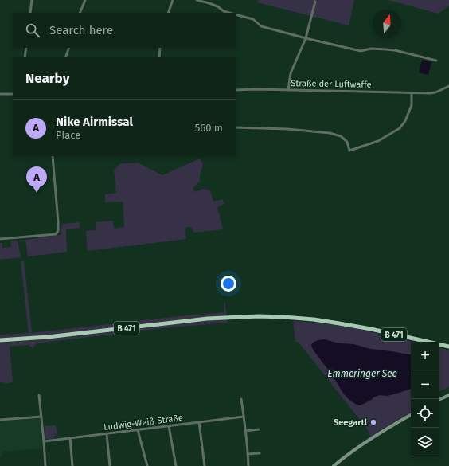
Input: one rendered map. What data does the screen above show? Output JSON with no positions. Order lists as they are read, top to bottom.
{
  "streets": {
    "highway": ["B 471"],
    "street": ["Straße der Luftwaffe", "Ludwig-Weiß-Straße"]
  },
  "water": ["Emmeringer See"],
  "places": ["Seegartl"],
  "north": "top",
  "page": {
    "search": "Search here",
    "heading": "Nearby",
    "list": [
      {
        "mark": "A",
        "name": "Nike Airmissal",
        "note": "Place",
        "value": "560 m"
      }
    ],
    "pins": "A",
    "map_buttons": ["+", "−"]
  }
}
